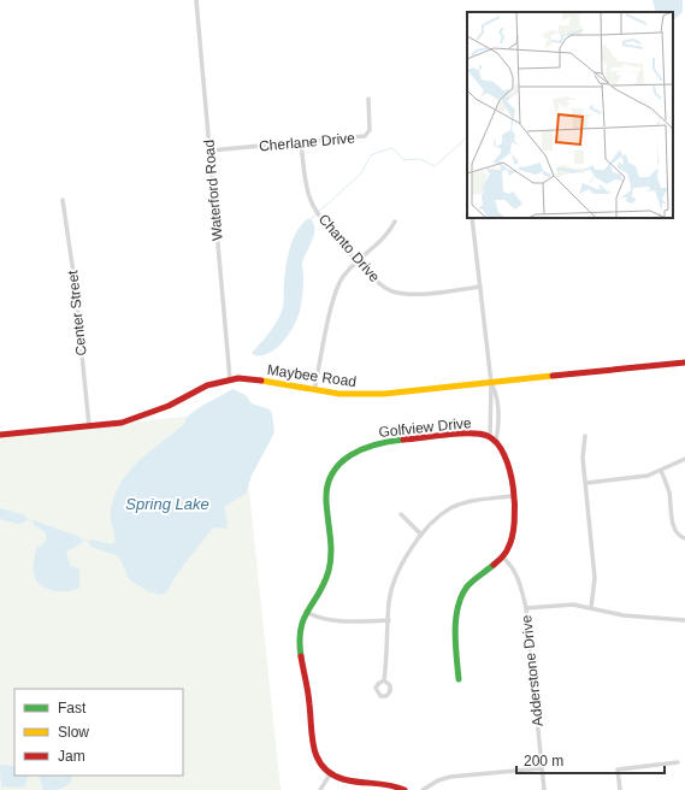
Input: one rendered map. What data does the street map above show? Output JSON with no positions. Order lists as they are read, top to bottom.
{
  "streets": {
    "street": [
      "Cherlane Drive",
      "Waterford Road",
      "Chanto Drive",
      "Center Street",
      "Maybee Road",
      "Golfview Drive",
      "Adderstone Drive"
    ]
  },
  "crossings": [
    ["Cherlane Drive", "Waterford Road"],
    ["Cherlane Drive", "Chanto Drive"],
    ["Waterford Road", "Maybee Road"],
    ["Center Street", "Maybee Road"]
  ],
  "water": ["Spring Lake"],
  "legend": ["Fast", "Slow", "Jam"],
  "scale_bar": "200 m"
}
